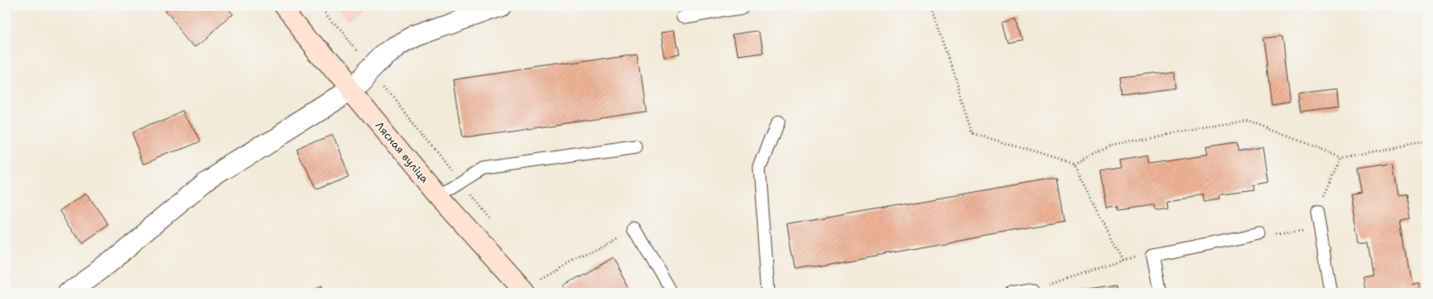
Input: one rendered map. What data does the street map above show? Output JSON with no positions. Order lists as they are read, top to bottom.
{
  "streets": {
    "main road": ["Лясная вуліца"]
  }
}
